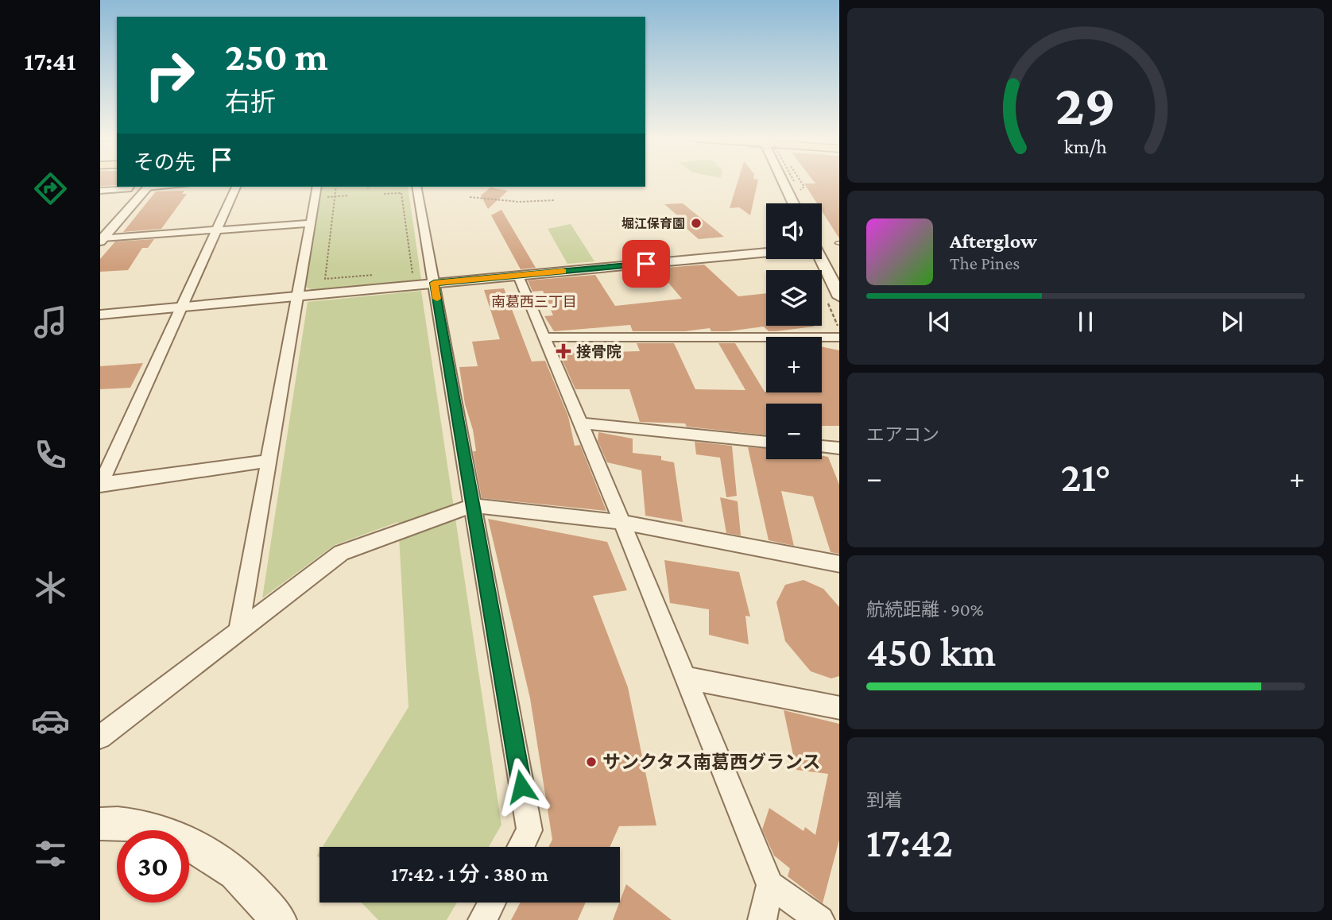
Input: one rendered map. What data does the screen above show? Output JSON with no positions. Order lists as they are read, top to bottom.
{
  "districts": ["南葛西三丁目"],
  "places": {
    "other": ["堀江保育園", "サンクタス南葛西グランス"],
    "health": ["接骨院"]
  },
  "page": {
    "tabs": "17:41",
    "turn": ["250 m", "右折"],
    "then": "その先",
    "map_buttons": ["+", "−"],
    "song": ["Afterglow", "The Pines"],
    "tile": [
      "エアコン",
      ["航続距離 · 90%", "450 km"],
      ["到着", "17:42"]
    ],
    "heat": ["−", "21°", "+"],
    "limit": "30",
    "trip": "17:42 · 1 分 · 380 m",
    "gauge": ["29", "km/h"]
  }
}
